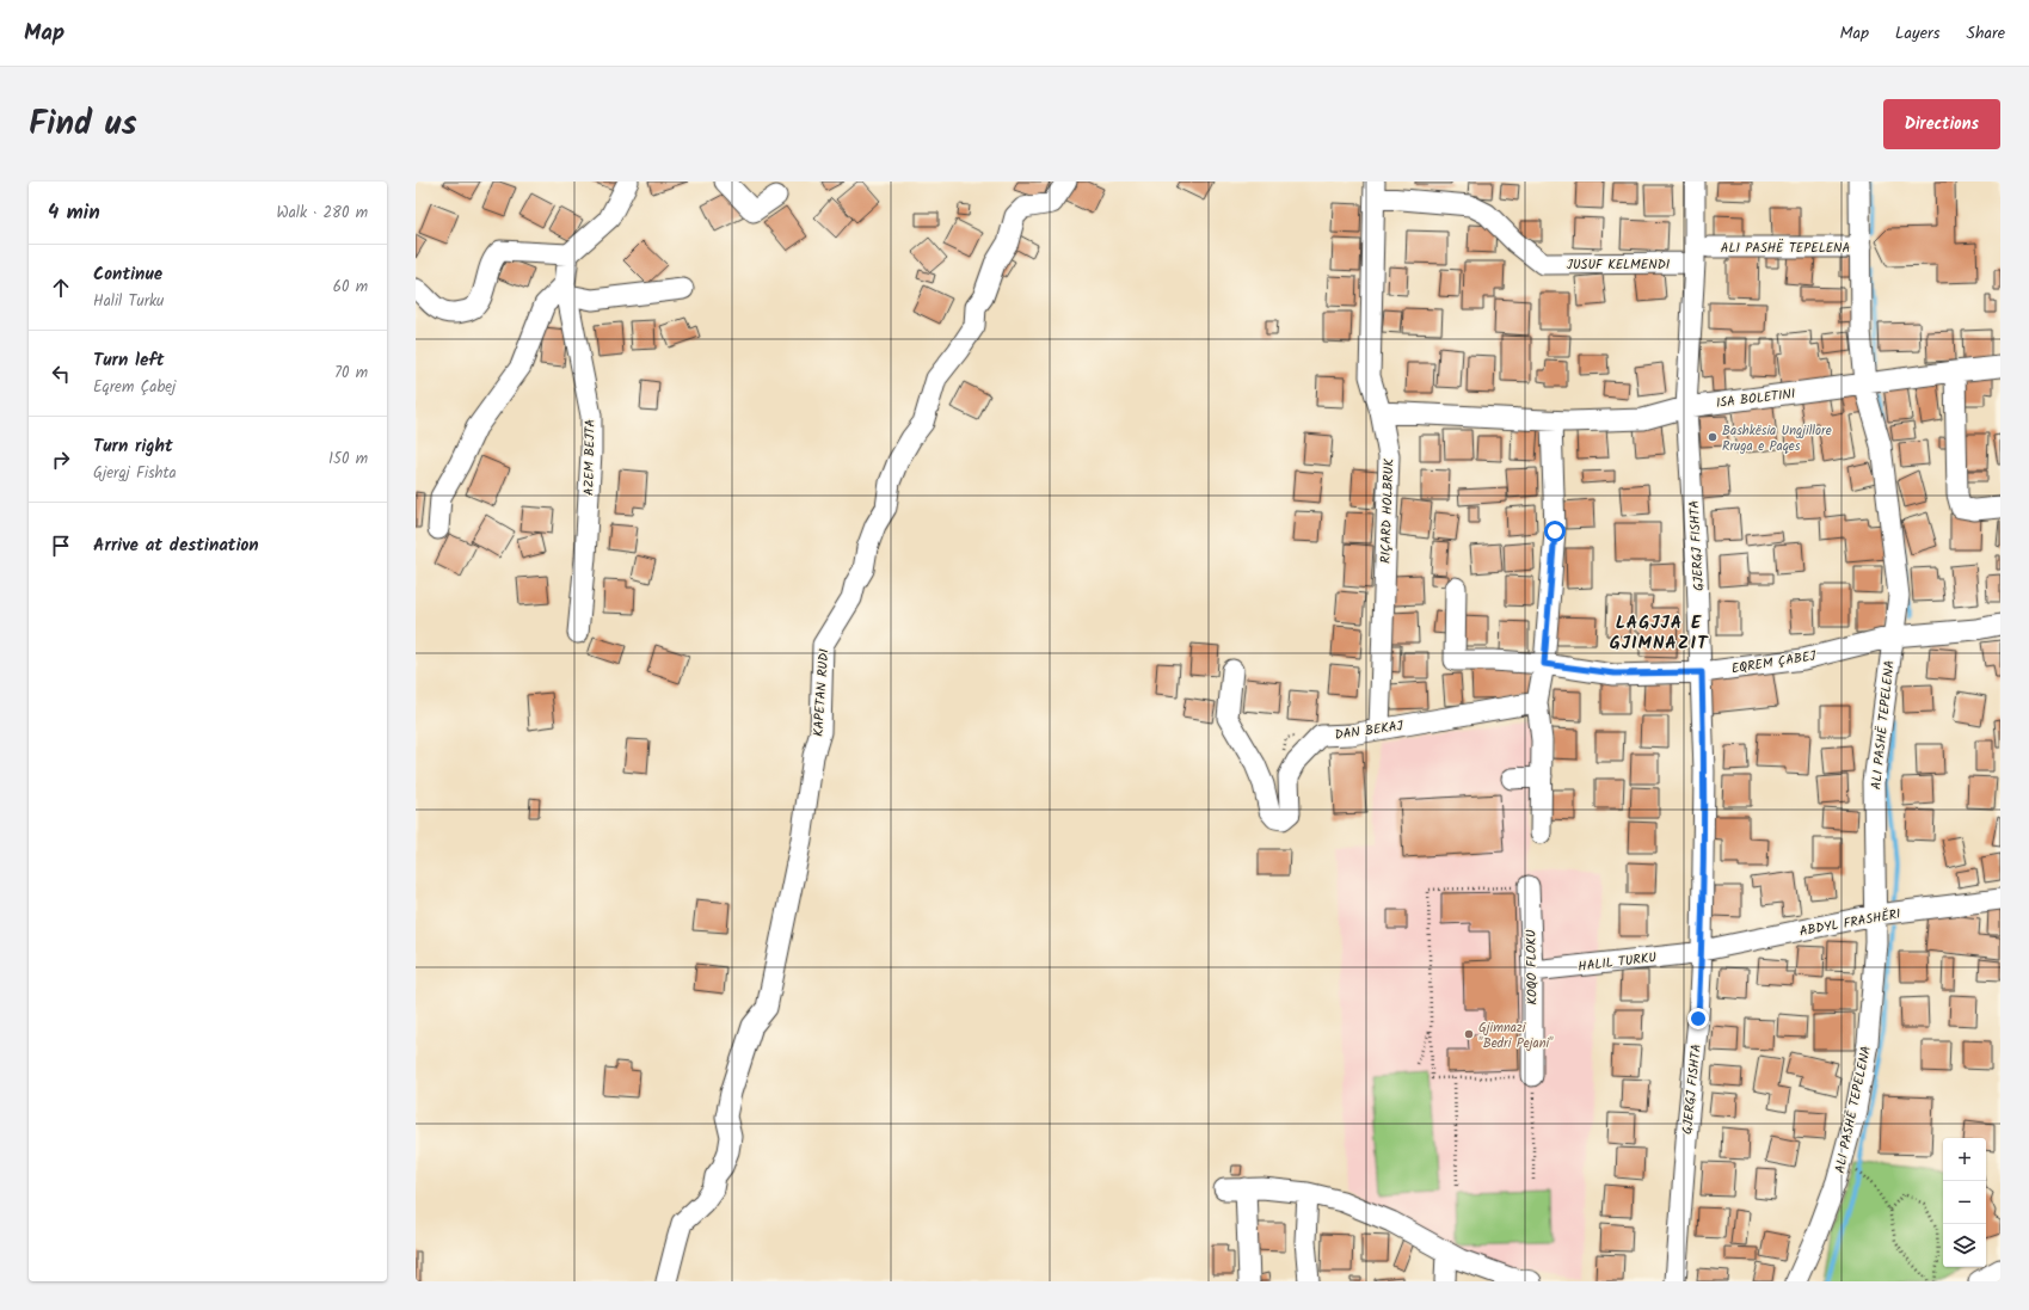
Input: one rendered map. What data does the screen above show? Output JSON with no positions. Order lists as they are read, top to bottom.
{
  "streets": {
    "street": [
      "ALI PASHË TEPELENA",
      "JUSUF KELMENDI",
      "ISA BOLETINI",
      "AZEM BEJTA",
      "RIÇARD HOLBRUK",
      "GJERGJ FISHTA",
      "EQREM ÇABEJ",
      "KAPETAN RUDI",
      "DAN BEKAJ",
      "ABDYL FRASHËRI",
      "HALIL TURKU",
      "KOQO FLOKU"
    ]
  },
  "crossings": [
    ["ALI PASHË TEPELENA", "ISA BOLETINI"],
    ["ALI PASHË TEPELENA", "EQREM ÇABEJ"],
    ["ALI PASHË TEPELENA", "ABDYL FRASHËRI"],
    ["JUSUF KELMENDI", "RIÇARD HOLBRUK"],
    ["JUSUF KELMENDI", "GJERGJ FISHTA"],
    ["ISA BOLETINI", "RIÇARD HOLBRUK"],
    ["ISA BOLETINI", "GJERGJ FISHTA"],
    ["RIÇARD HOLBRUK", "DAN BEKAJ"],
    ["GJERGJ FISHTA", "EQREM ÇABEJ"],
    ["GJERGJ FISHTA", "ABDYL FRASHËRI"],
    ["GJERGJ FISHTA", "HALIL TURKU"],
    ["ABDYL FRASHËRI", "HALIL TURKU"],
    ["HALIL TURKU", "KOQO FLOKU"]
  ],
  "districts": ["LAGJJA E GJIMNAZIT"],
  "places": ["Bashkësia Ungjillore Rruga e Paqes", "Gjimnazi \"Bedri Pejani\""],
  "page": {
    "header": "Map",
    "nav": ["Map", "Layers", "Share"],
    "title": "Find us",
    "buttons": "Directions",
    "heading": ["4 min", "Walk · 280 m"],
    "list": [
      ["Continue", "Halil Turku", "60 m"],
      ["Turn left", "Eqrem Çabej", "70 m"],
      ["Turn right", "Gjergj Fishta", "150 m"],
      "Arrive at destination"
    ],
    "map_buttons": ["+", "−"]
  }
}
